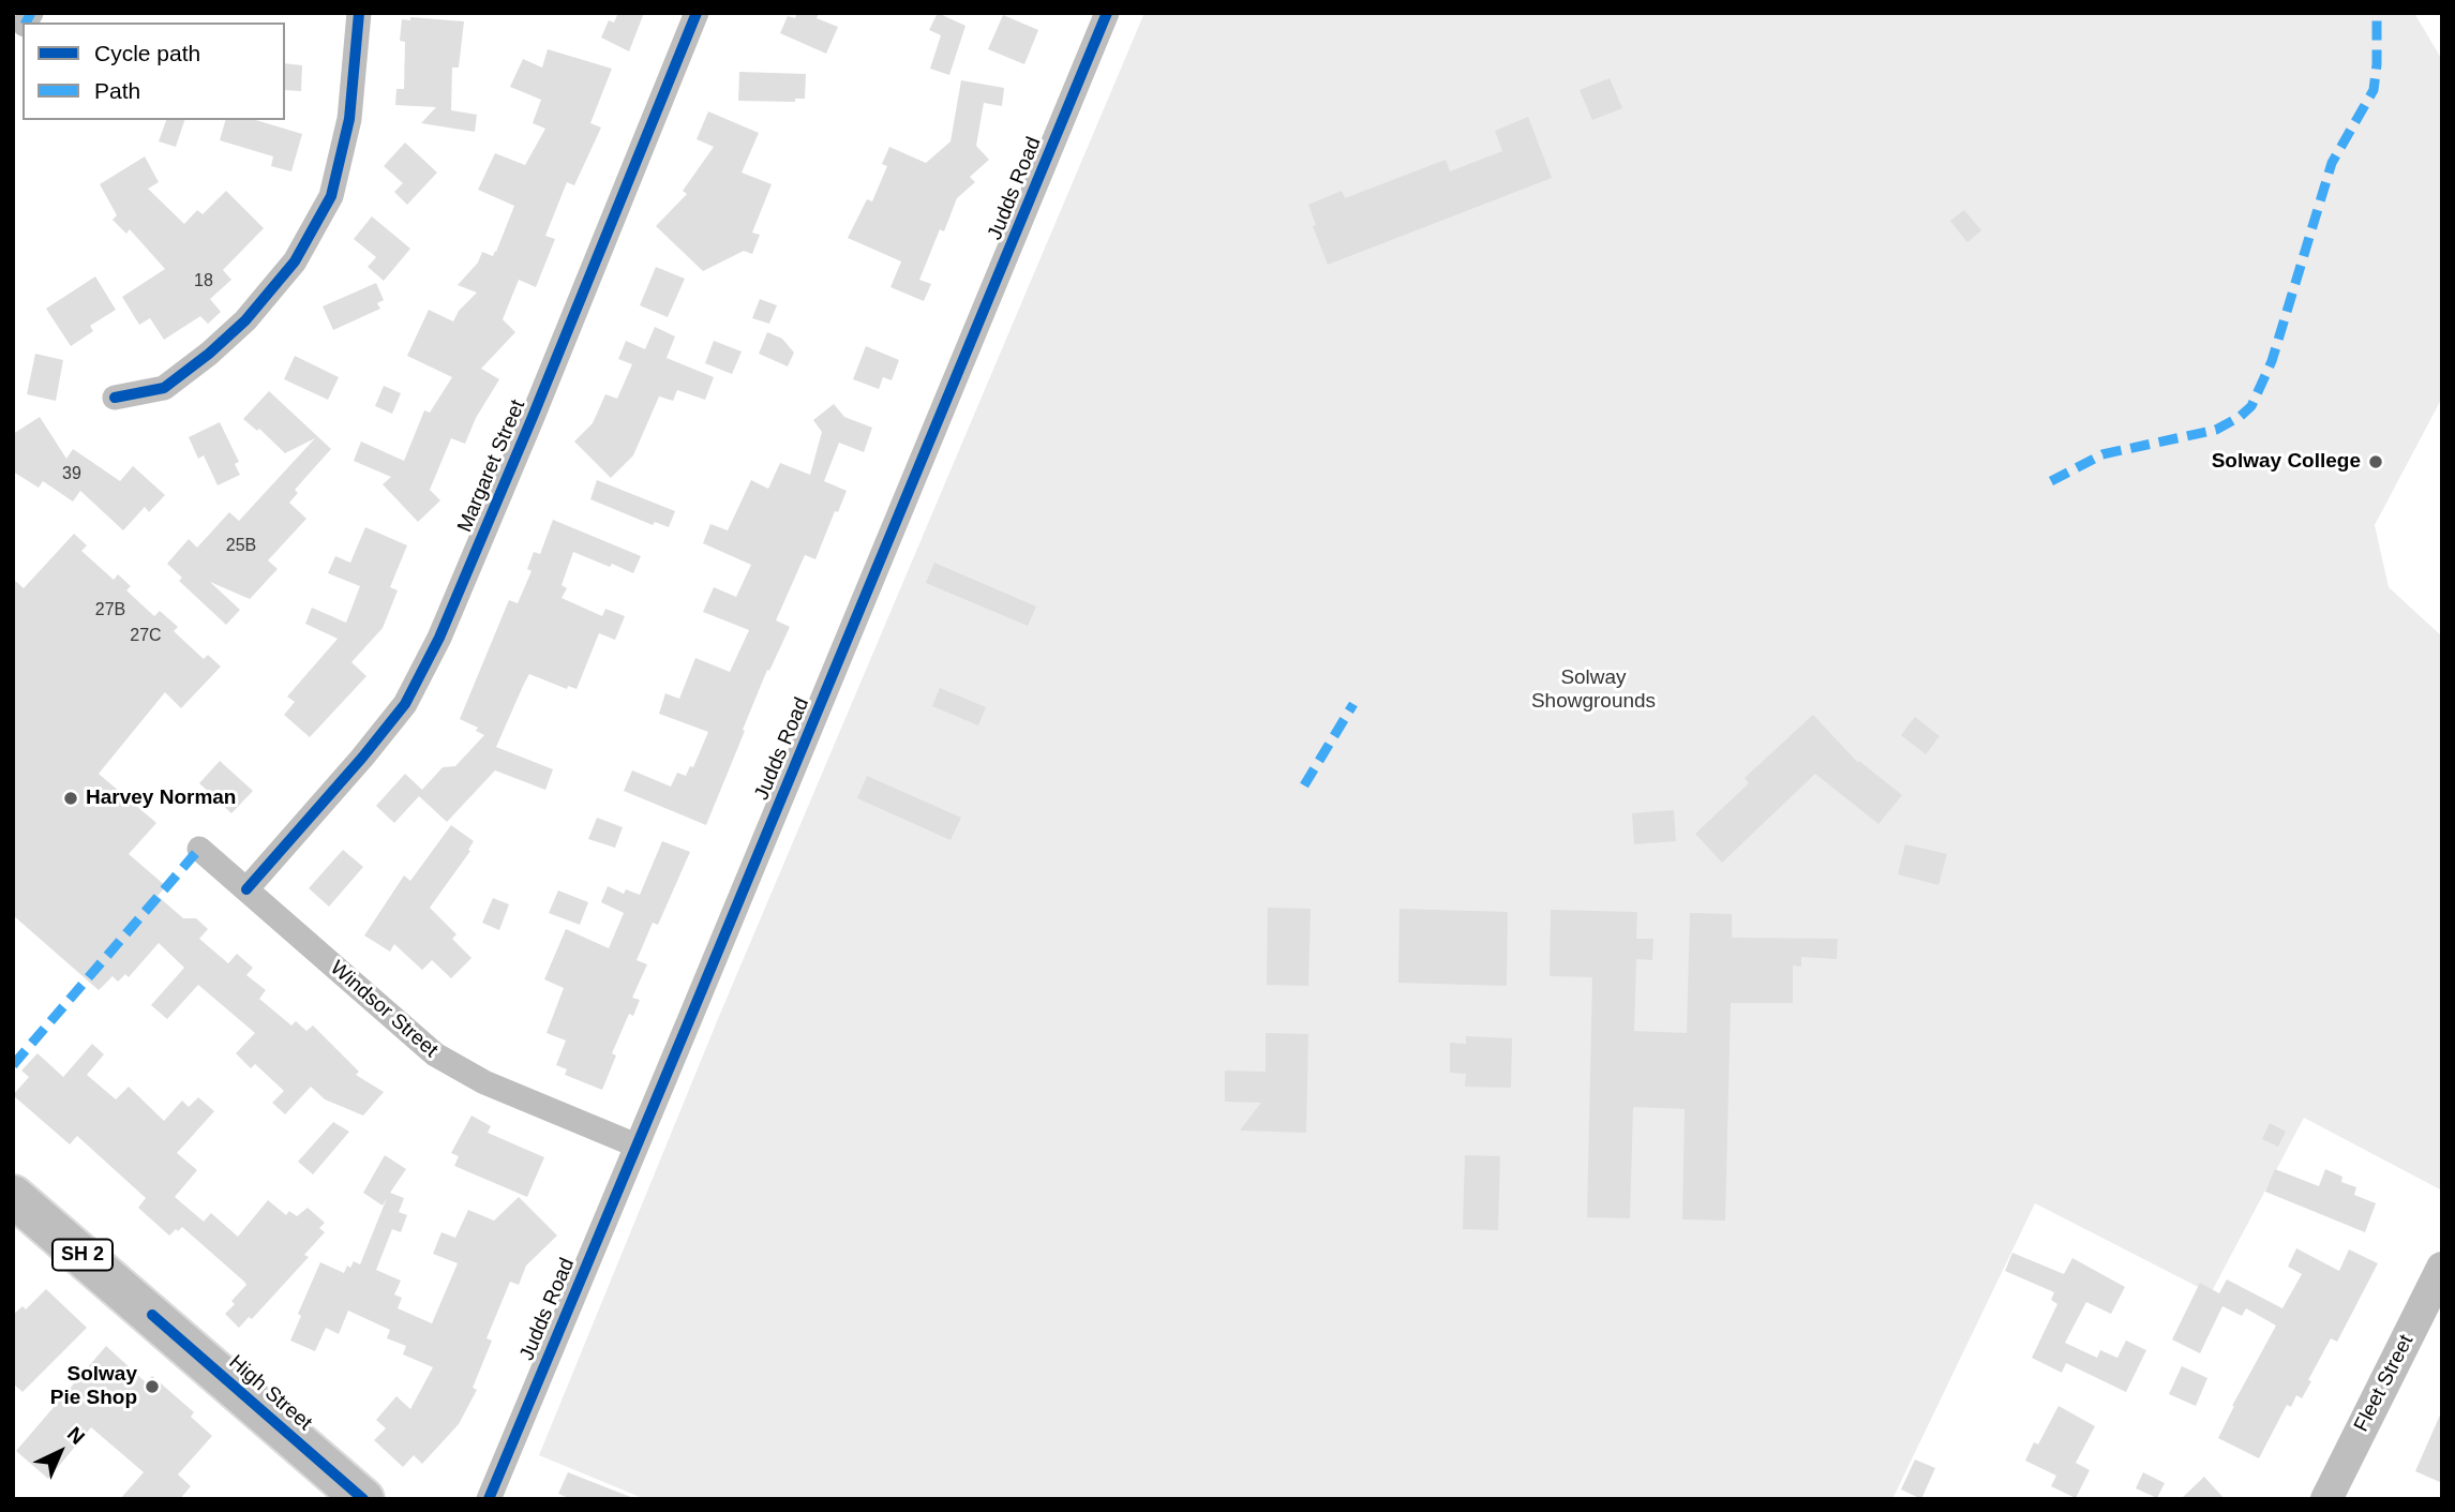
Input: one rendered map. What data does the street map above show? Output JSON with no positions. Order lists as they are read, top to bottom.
{
  "streets": {
    "highway": ["SH 2", "High Street"],
    "street": [
      "Judds Road",
      "Margaret Street",
      "Windsor Street",
      "Fleet Street"
    ]
  },
  "crossings": [
    ["Judds Road", "Windsor Street"],
    ["Margaret Street", "Windsor Street"]
  ],
  "parks": ["Solway Showgrounds"],
  "places": ["Solway College", "Harvey Norman", "Solway Pie Shop"],
  "house_numbers": [
    "18",
    "39",
    "25B",
    "27B",
    "27C"
  ],
  "legend": ["Cycle path", "Path"],
  "north": "top right"
}
